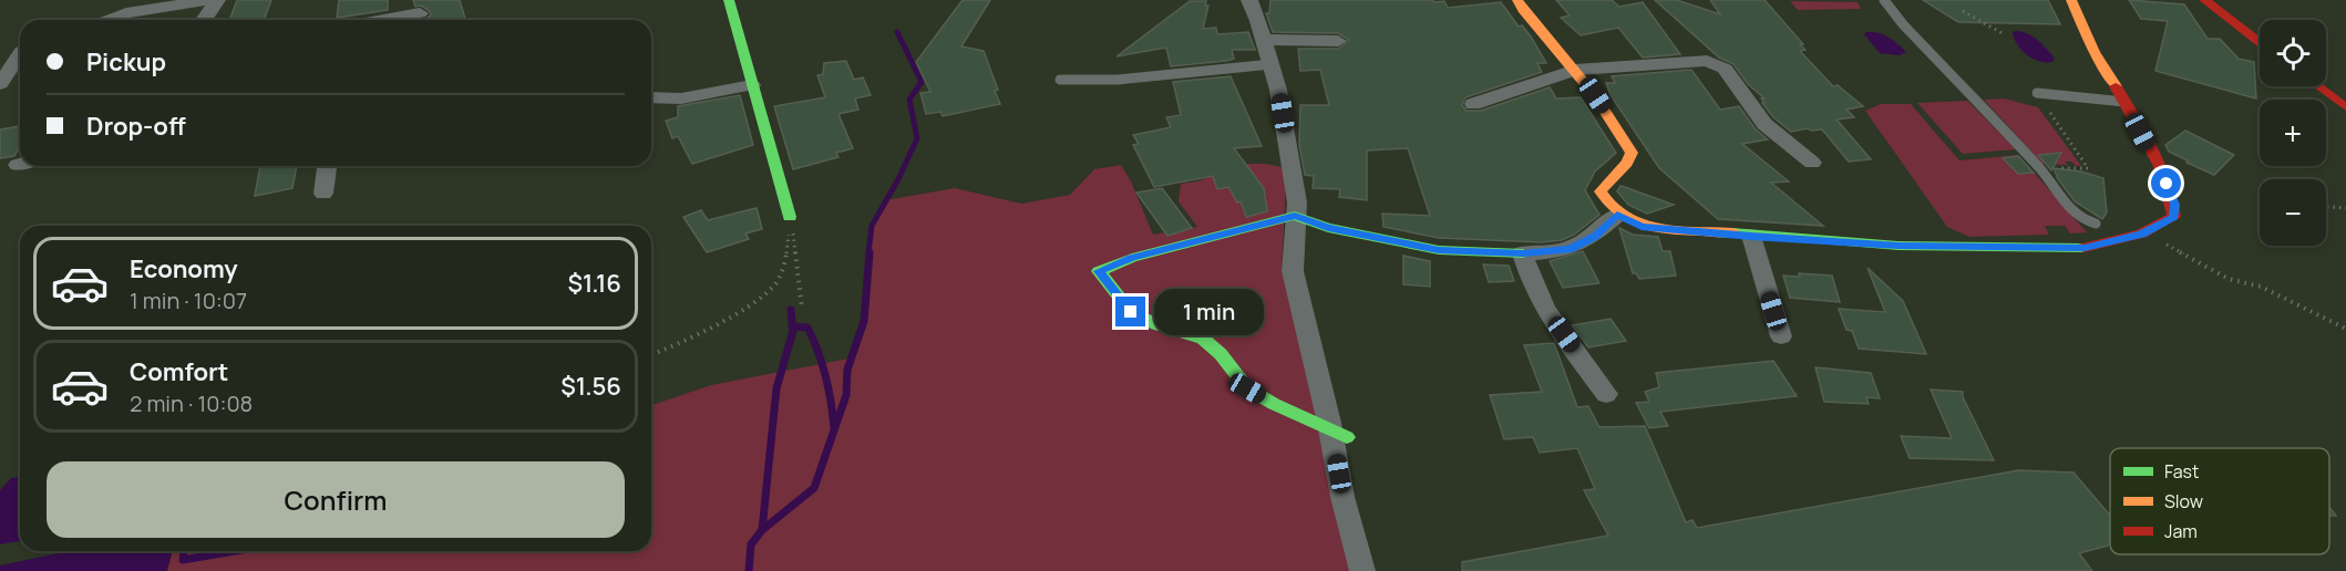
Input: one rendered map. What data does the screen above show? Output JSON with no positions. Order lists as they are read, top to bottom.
{
  "legend": ["Fast", "Slow", "Jam"],
  "page": {
    "map_buttons": ["+", "−"],
    "banner": ["Pickup", "Drop-off"],
    "list": [
      {
        "name": "Economy",
        "note": "1 min · 10:07",
        "value": "$1.16"
      },
      {
        "name": "Comfort",
        "note": "2 min · 10:08",
        "value": "$1.56"
      }
    ],
    "bubble": "1 min",
    "buttons": "Confirm"
  }
}
